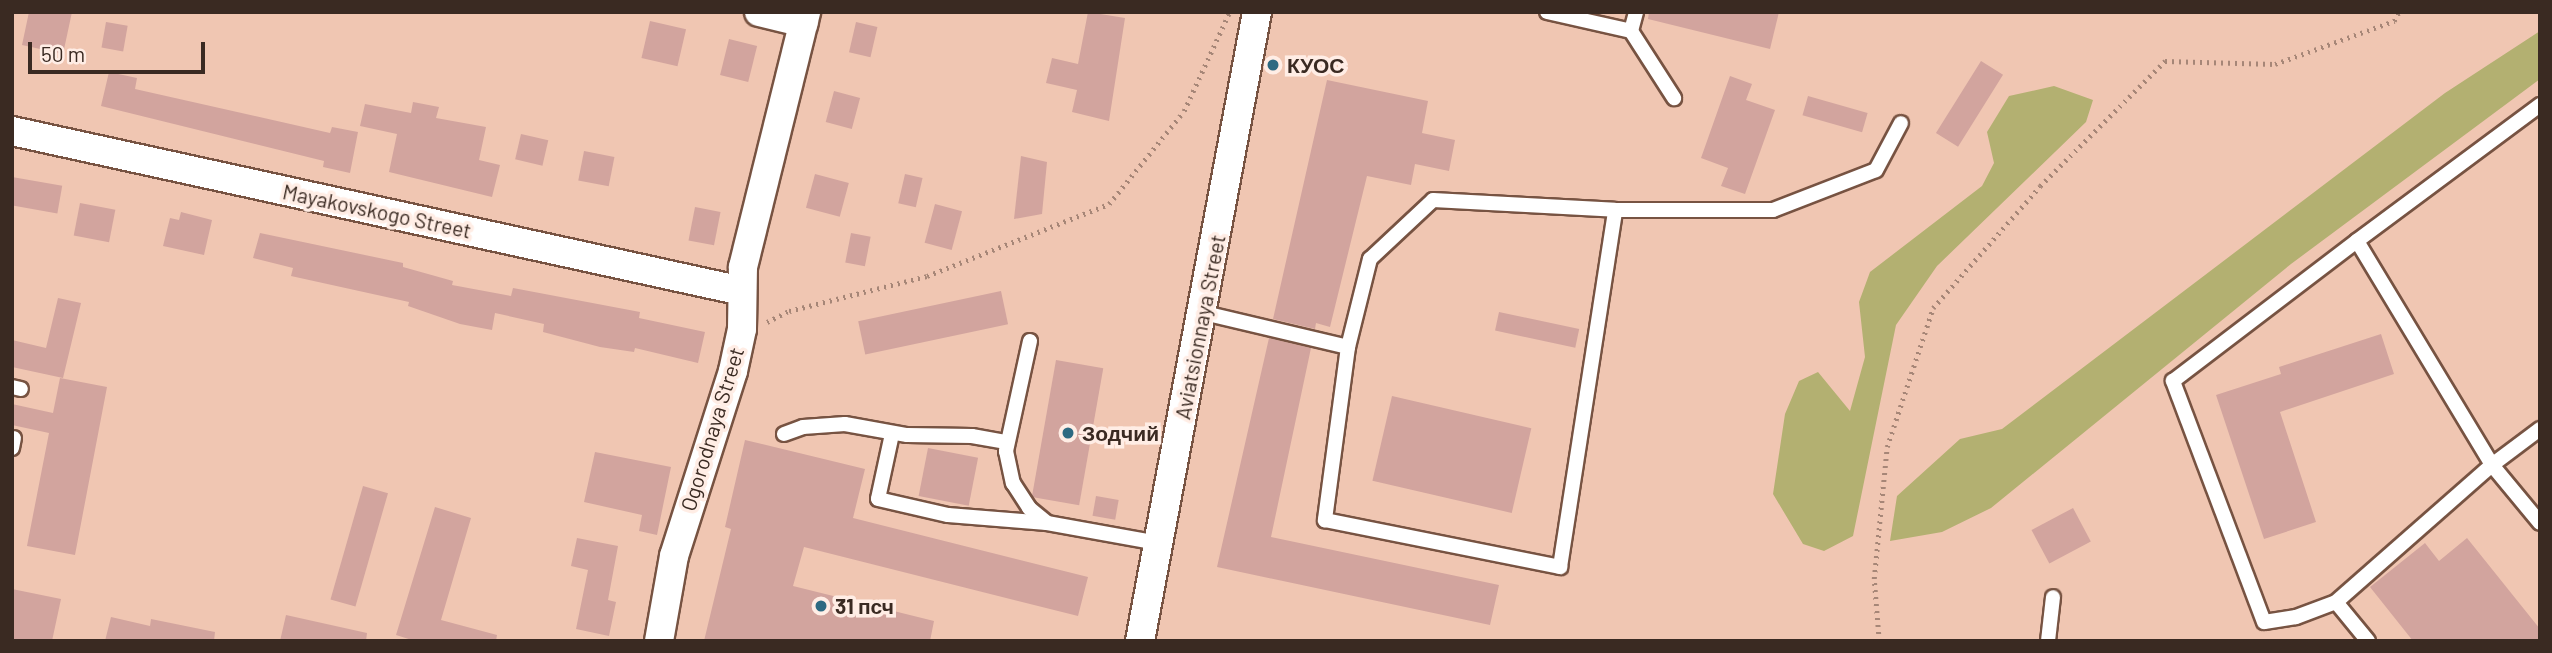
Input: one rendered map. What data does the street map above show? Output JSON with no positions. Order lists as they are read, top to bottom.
{
  "streets": {
    "street": ["Mayakovskogo Street", "Aviatsionnaya Street", "Ogorodnaya Street"]
  },
  "crossings": [
    ["Mayakovskogo Street", "Ogorodnaya Street"]
  ],
  "places": ["КУОС", "Зодчий", "31 псч"],
  "scale_bar": "50 m"
}
